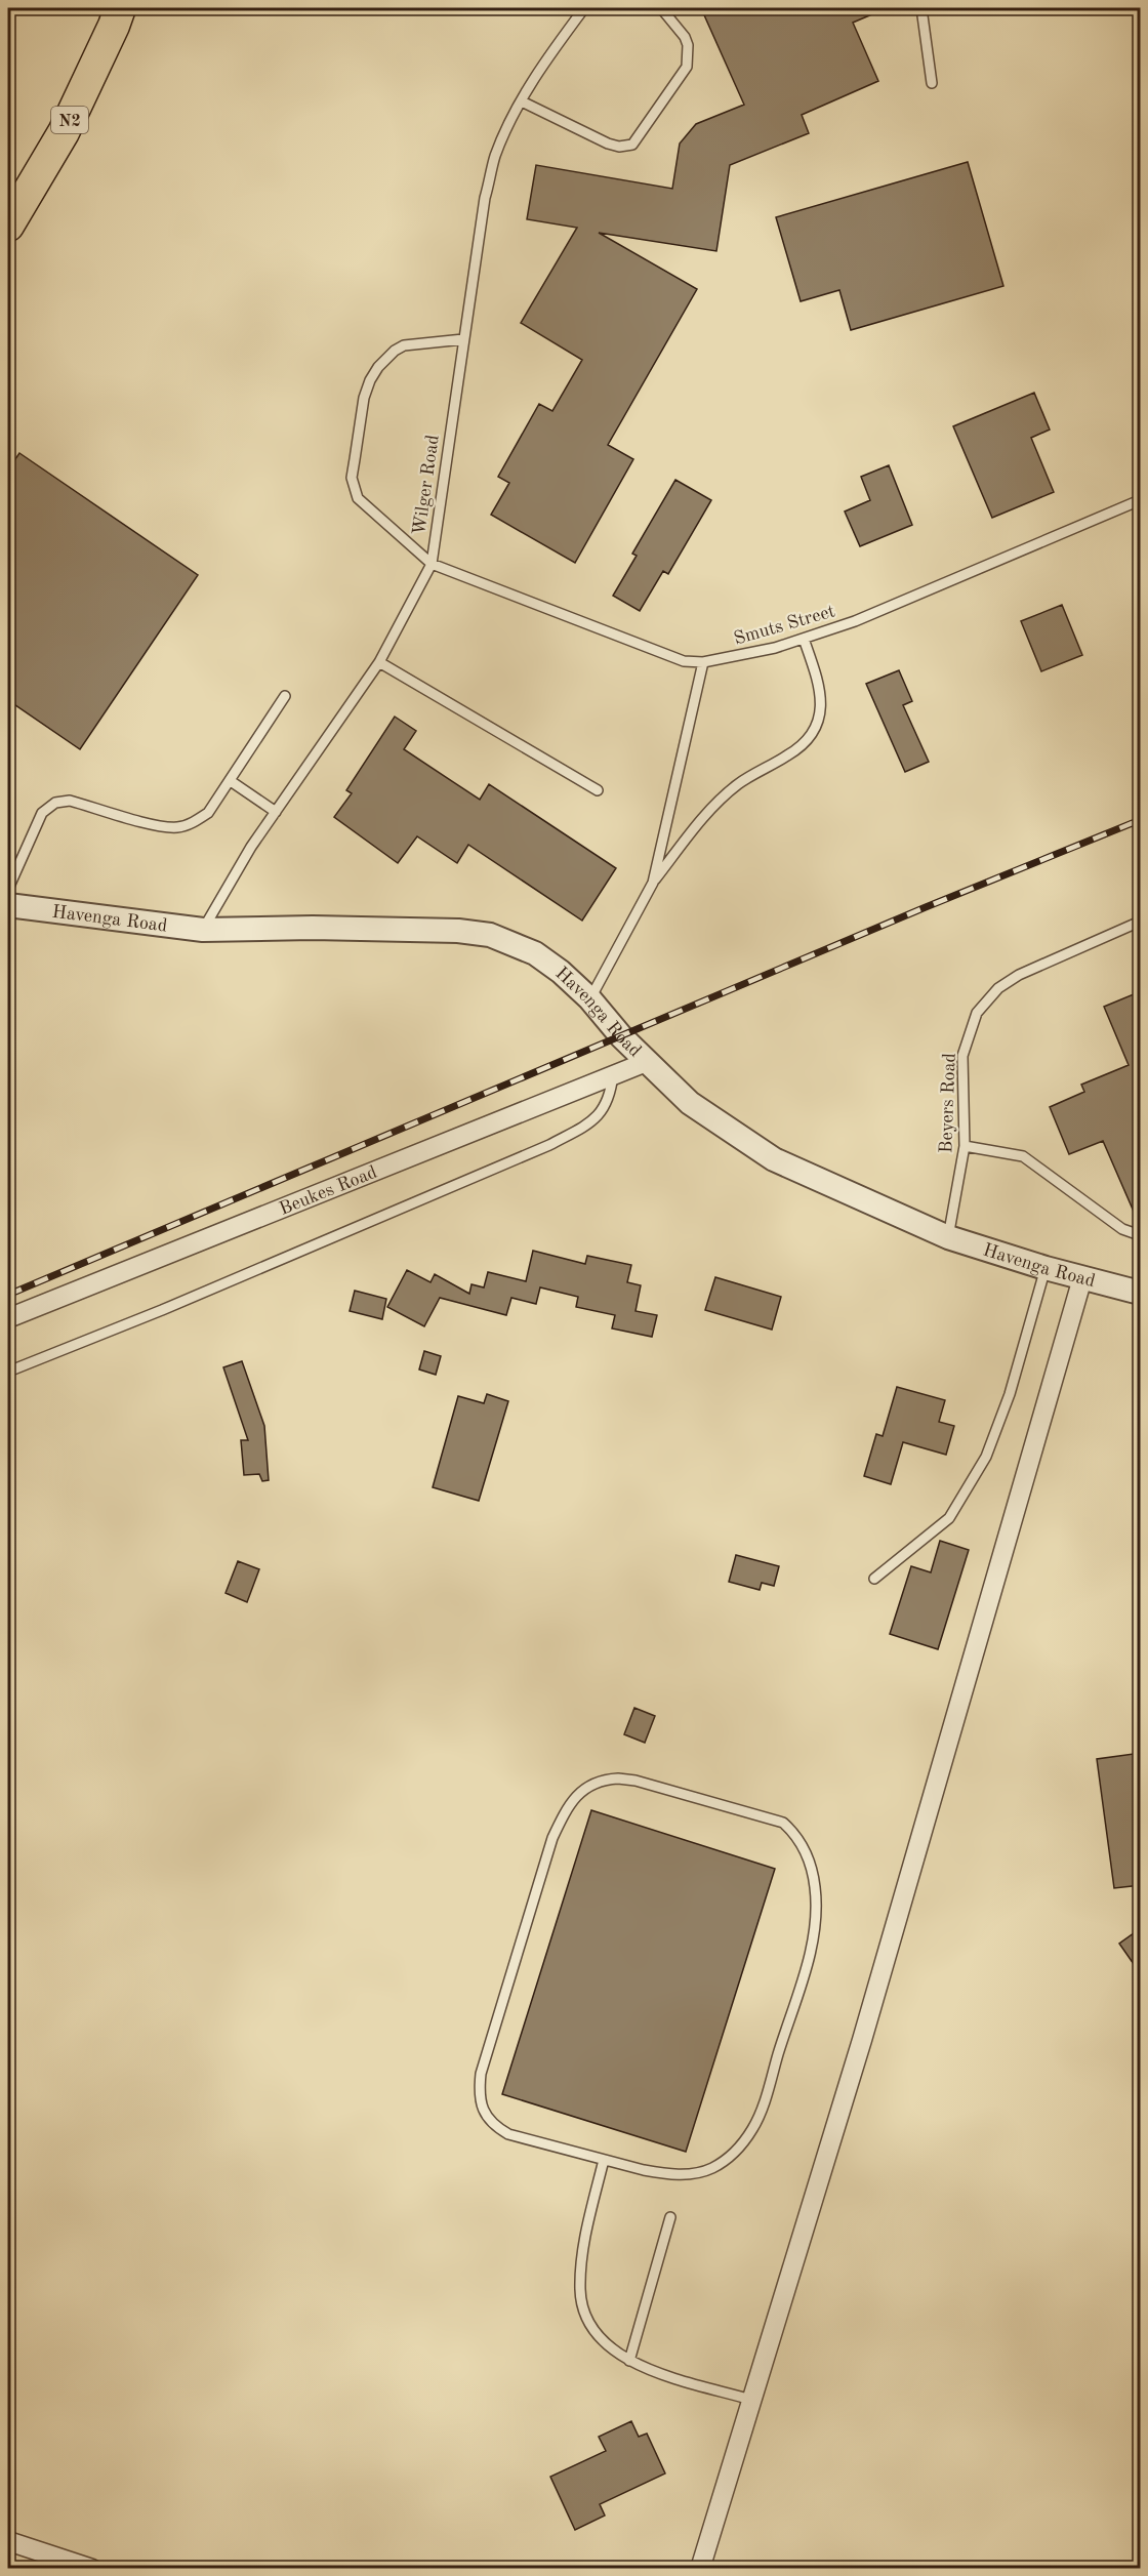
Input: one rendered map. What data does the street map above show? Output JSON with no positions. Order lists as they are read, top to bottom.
{
  "streets": {
    "highway": ["N2"],
    "street": ["Havenga Road", "Beukes Road"],
    "lane": ["Wilger Road", "Smuts Street", "Beyers Road"]
  },
  "crossings": [
    ["Wilger Road", "Smuts Street"],
    ["Wilger Road", "Havenga Road"],
    ["Havenga Road", "Beyers Road"],
    ["Havenga Road", "Beukes Road"]
  ]
}
